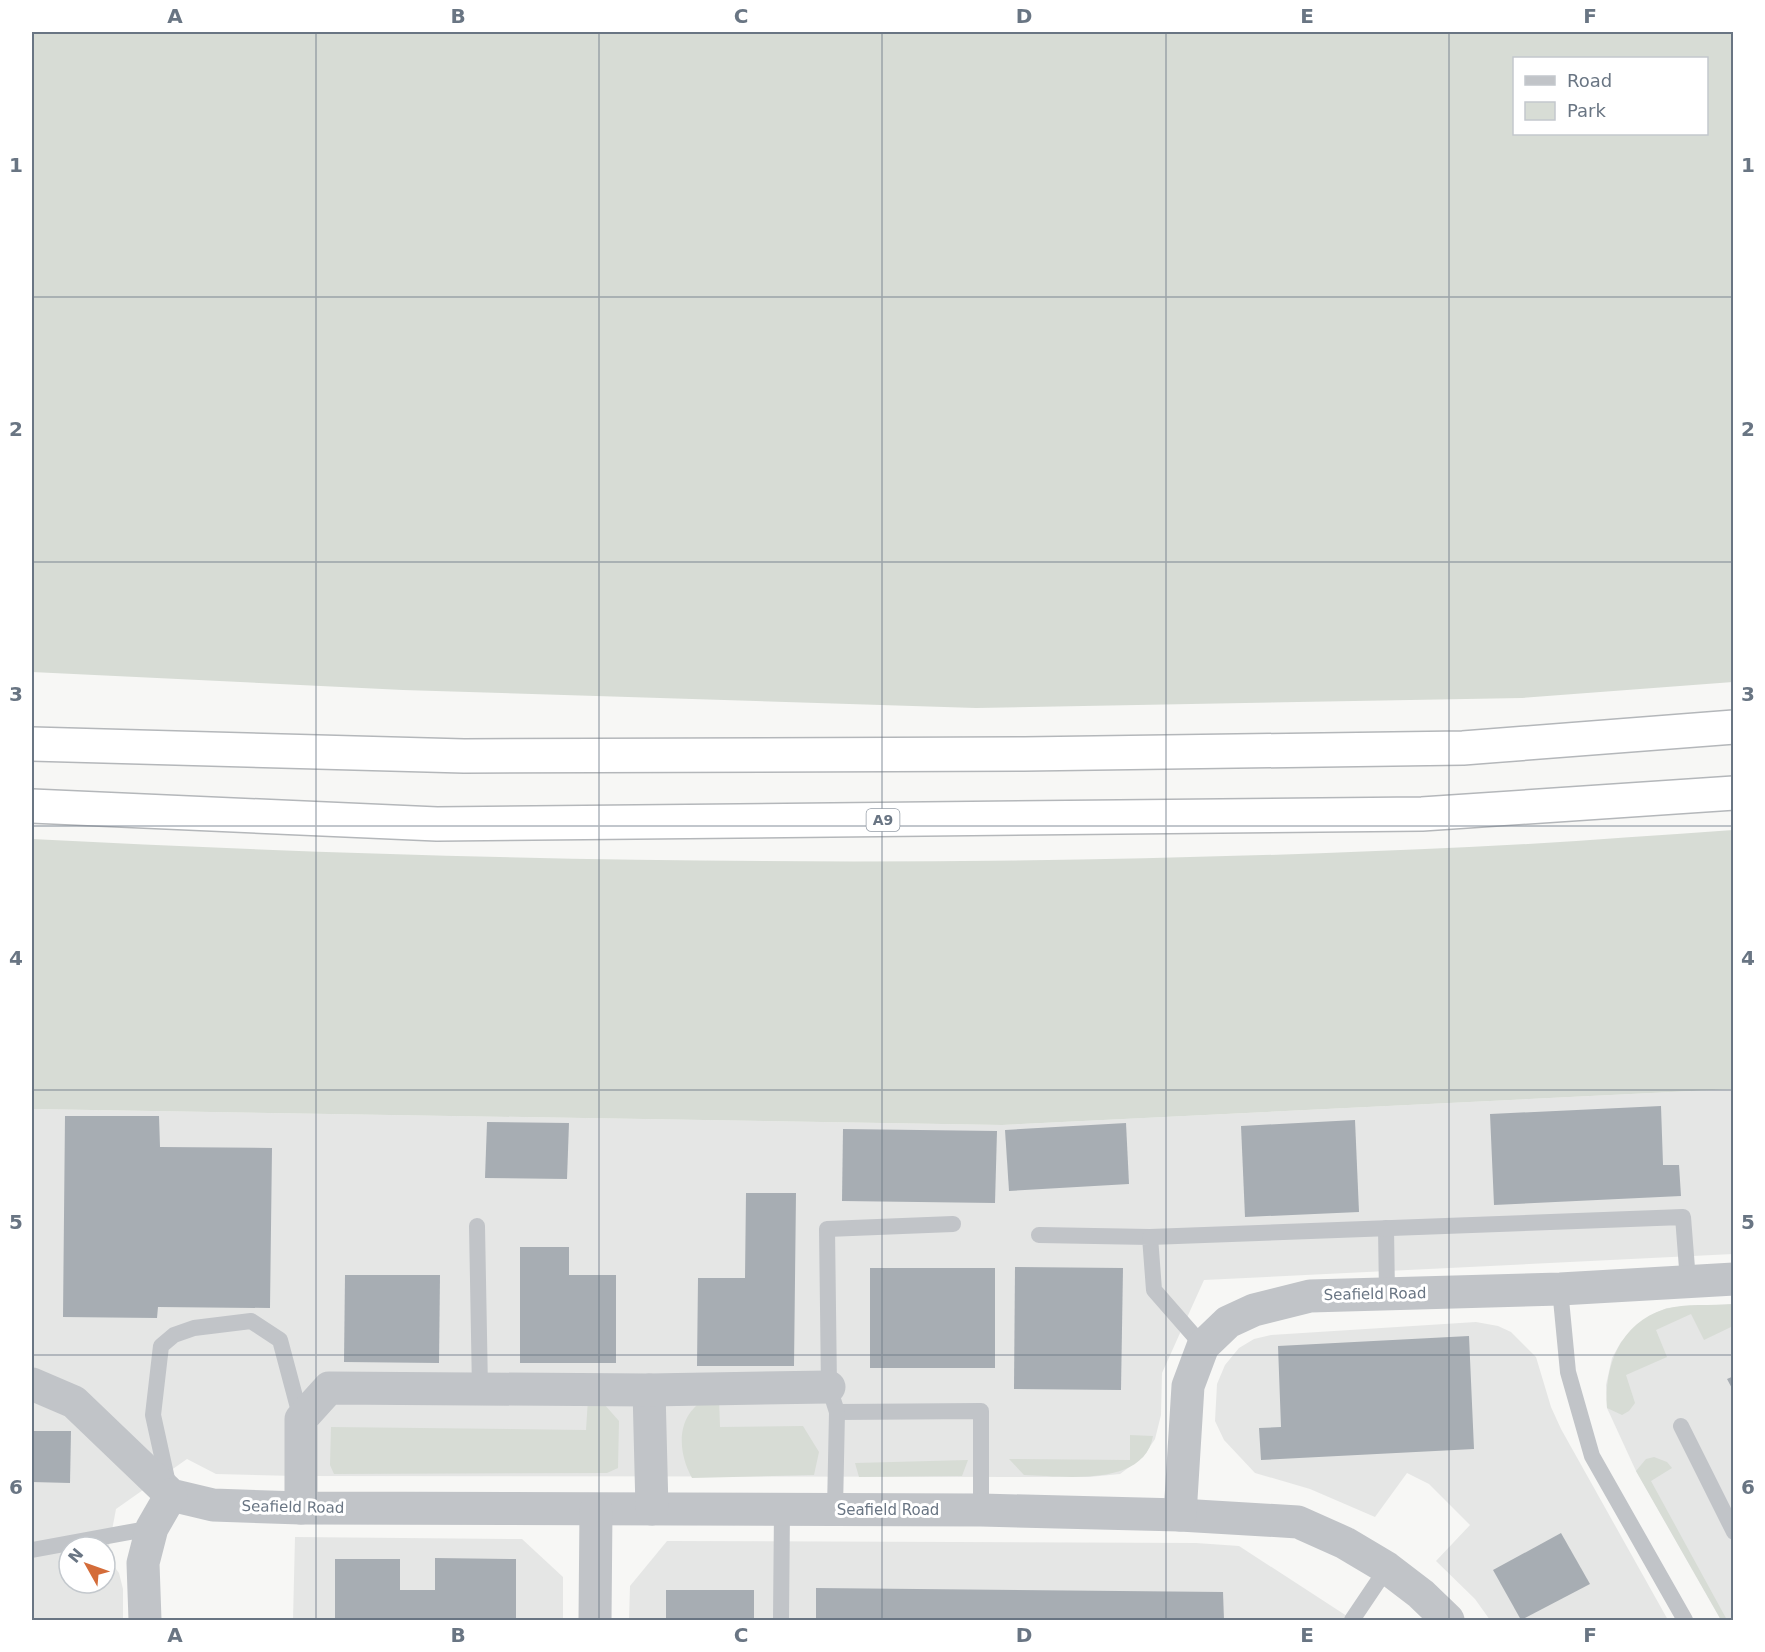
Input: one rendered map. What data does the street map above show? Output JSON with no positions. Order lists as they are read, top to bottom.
{
  "streets": {
    "highway": ["A9"],
    "street": ["Seafield Road"]
  },
  "legend": ["Road", "Park"],
  "north": "top left",
  "grid": {
    "columns": [
      "A",
      "B",
      "C",
      "D",
      "E",
      "F"
    ],
    "rows": [
      "1",
      "2",
      "3",
      "4",
      "5",
      "6"
    ]
  }
}
